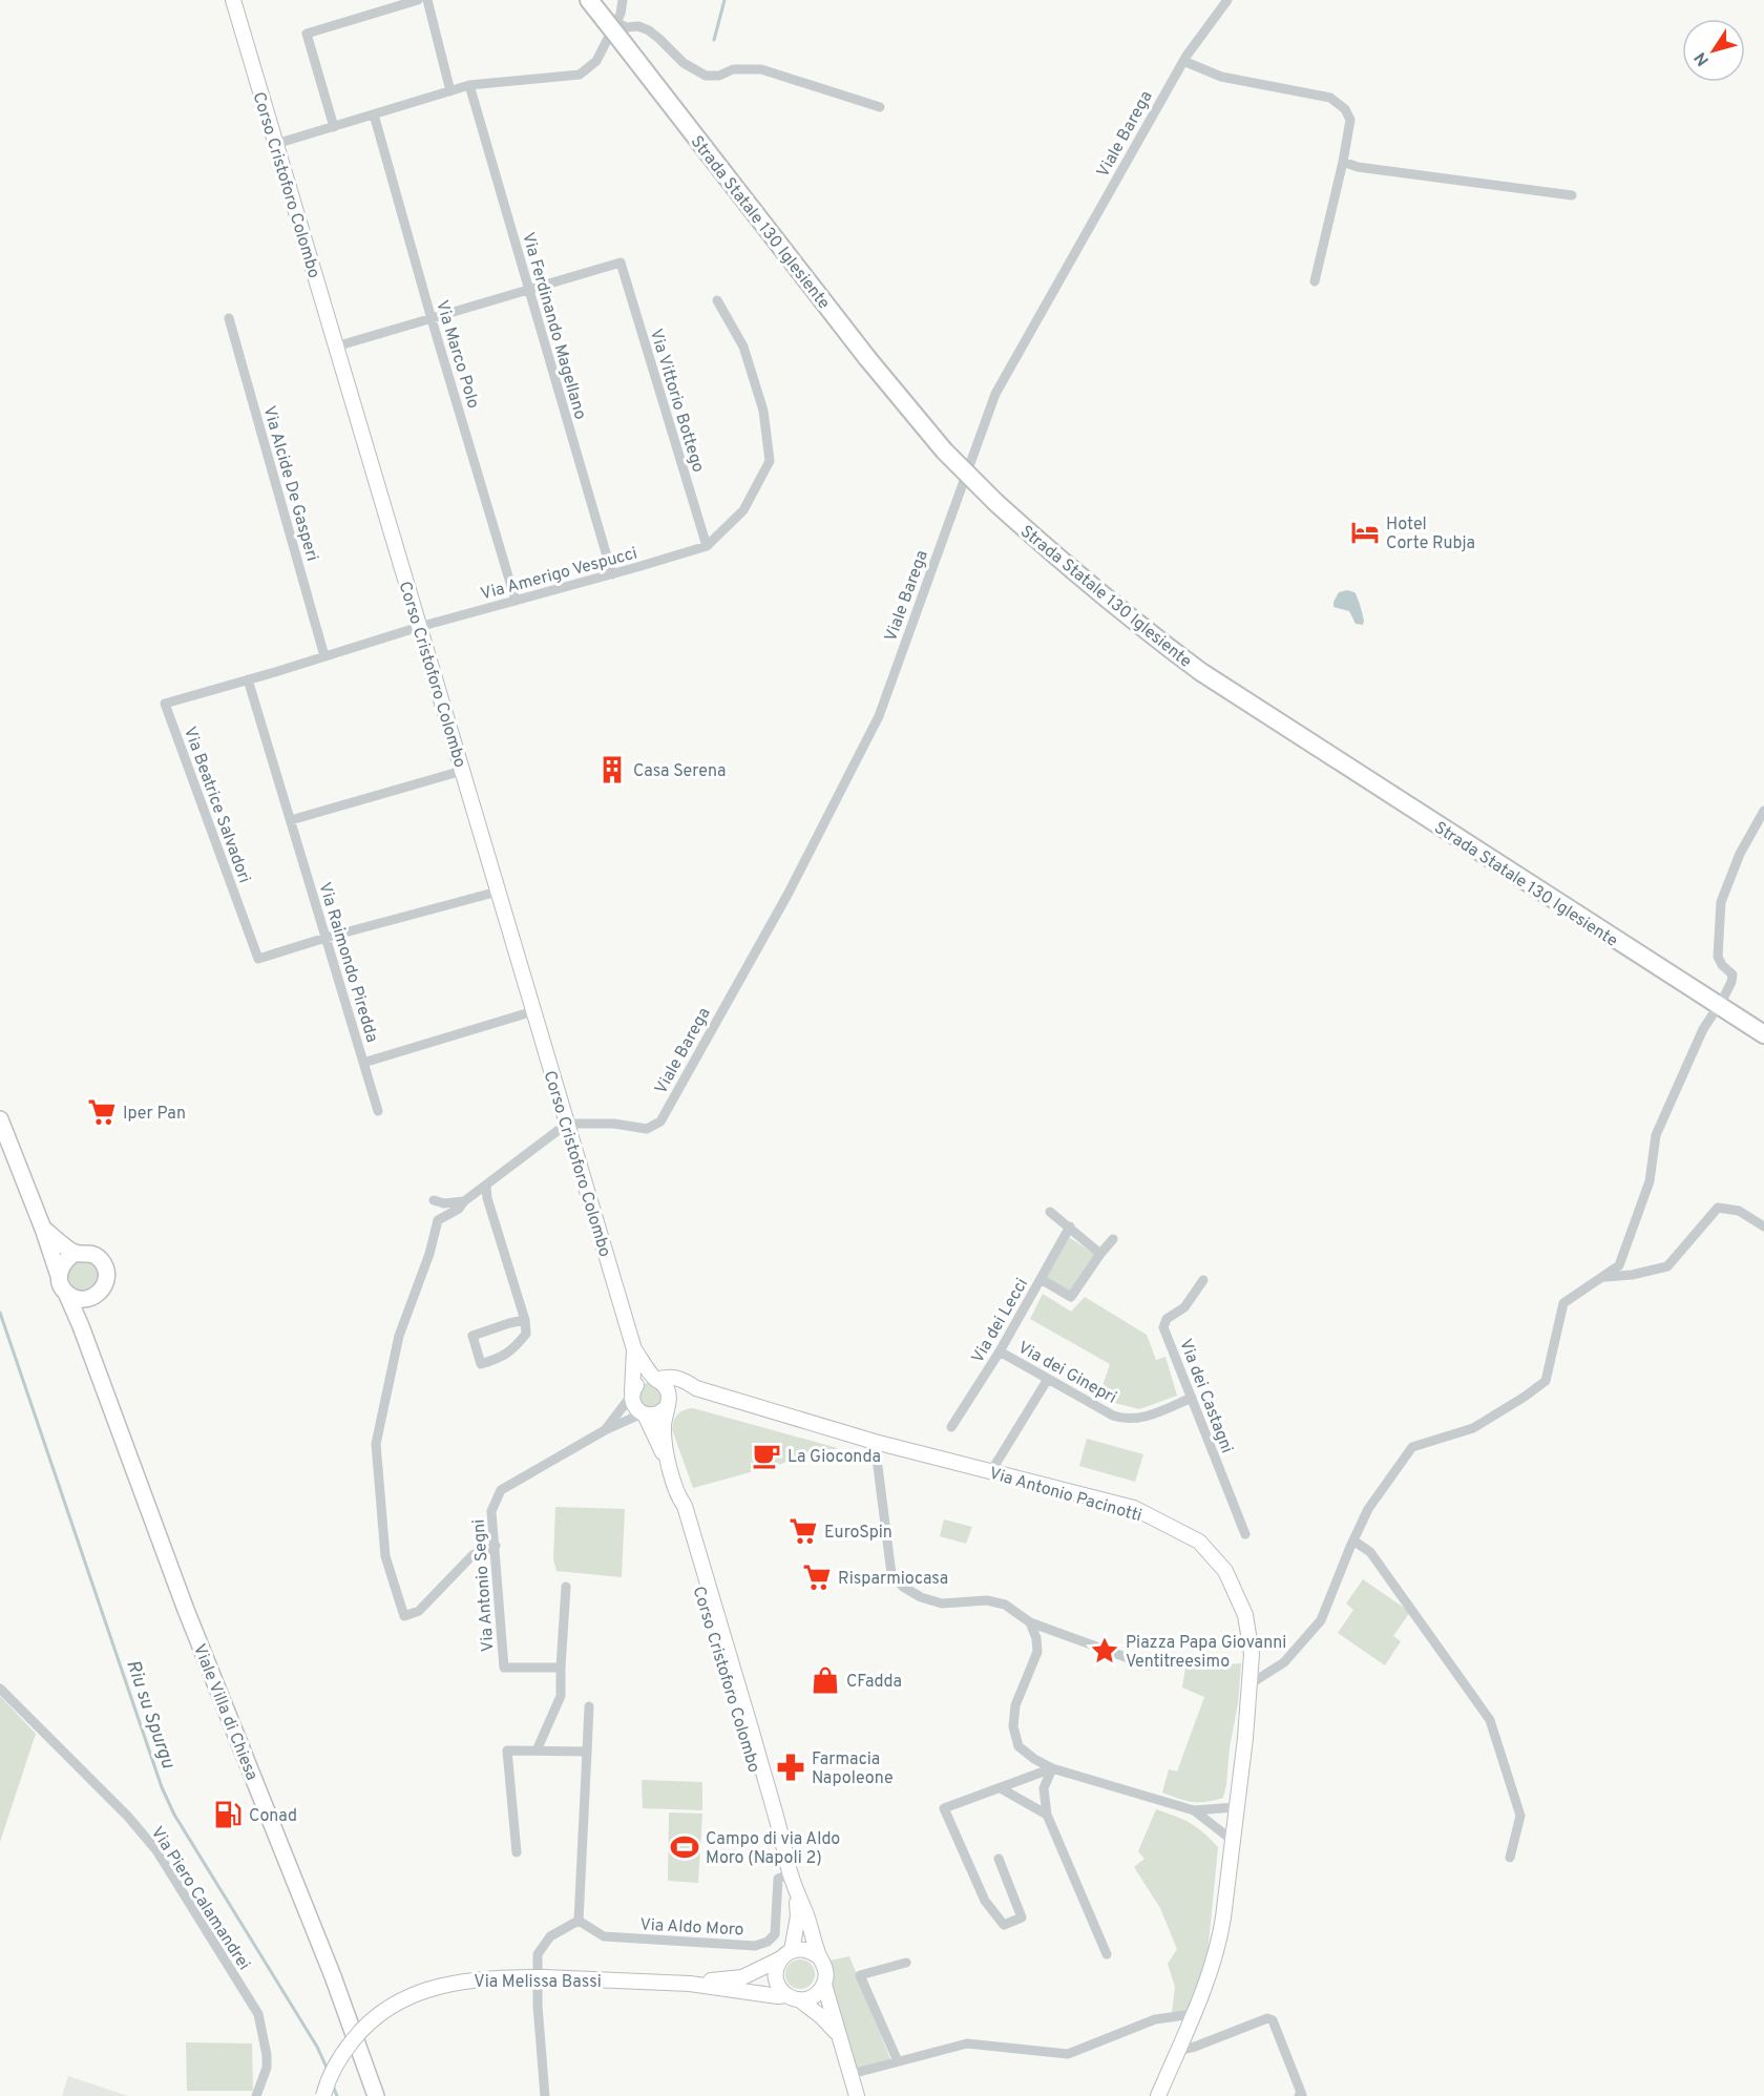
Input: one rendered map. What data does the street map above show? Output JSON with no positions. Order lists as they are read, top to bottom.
{
  "streets": {
    "highway": ["Strada Statale 130 Iglesiente"],
    "main road": ["Viale Villa di Chiesa"],
    "street": [
      "Viale Barega",
      "Corso Cristoforo Colombo",
      "Via Ferdinando Magellano",
      "Via Marco Polo",
      "Via Vittorio Bottego",
      "Via Alcide De Gasperi",
      "Via Amerigo Vespucci",
      "Via Beatrice Salvadori",
      "Via Raimondo Piredda",
      "Via dei Lecci",
      "Via dei Ginepri",
      "Via dei Castagni",
      "Via Antonio Pacinotti",
      "Via Antonio Segni",
      "Via Piero Calamandrei",
      "Via Aldo Moro",
      "Via Melissa Bassi"
    ]
  },
  "crossings": [
    ["Viale Barega", "Corso Cristoforo Colombo"],
    ["Corso Cristoforo Colombo", "Via Amerigo Vespucci"],
    ["Corso Cristoforo Colombo", "Via Antonio Pacinotti"],
    ["Corso Cristoforo Colombo", "Via Antonio Segni"],
    ["Corso Cristoforo Colombo", "Via Aldo Moro"],
    ["Corso Cristoforo Colombo", "Via Melissa Bassi"],
    ["Via Ferdinando Magellano", "Via Vittorio Bottego"],
    ["Via Ferdinando Magellano", "Via Amerigo Vespucci"],
    ["Via Marco Polo", "Via Amerigo Vespucci"],
    ["Via Vittorio Bottego", "Via Amerigo Vespucci"],
    ["Via Alcide De Gasperi", "Via Amerigo Vespucci"],
    ["Via Alcide De Gasperi", "Via Beatrice Salvadori"],
    ["Via Amerigo Vespucci", "Via Beatrice Salvadori"],
    ["Via Beatrice Salvadori", "Via Raimondo Piredda"],
    ["Via dei Lecci", "Via dei Ginepri"],
    ["Via dei Ginepri", "Via dei Castagni"],
    ["Via Antonio Pacinotti", "Via Antonio Segni"]
  ],
  "water": ["Riu su Spurgu"],
  "places": {
    "hotel": ["Hotel Corte Rubja"],
    "building": ["Casa Serena"],
    "supermarket": ["Iper Pan", "EuroSpin", "Risparmiocasa"],
    "cafe": ["La Gioconda"],
    "place": ["Piazza Papa Giovanni Ventitreesimo"],
    "shop": ["CFadda"],
    "pharmacy": ["Farmacia Napoleone"],
    "fuel station": ["Conad"],
    "sports": ["Campo di via Aldo Moro (Napoli 2)"]
  },
  "north": "bottom left"
}
